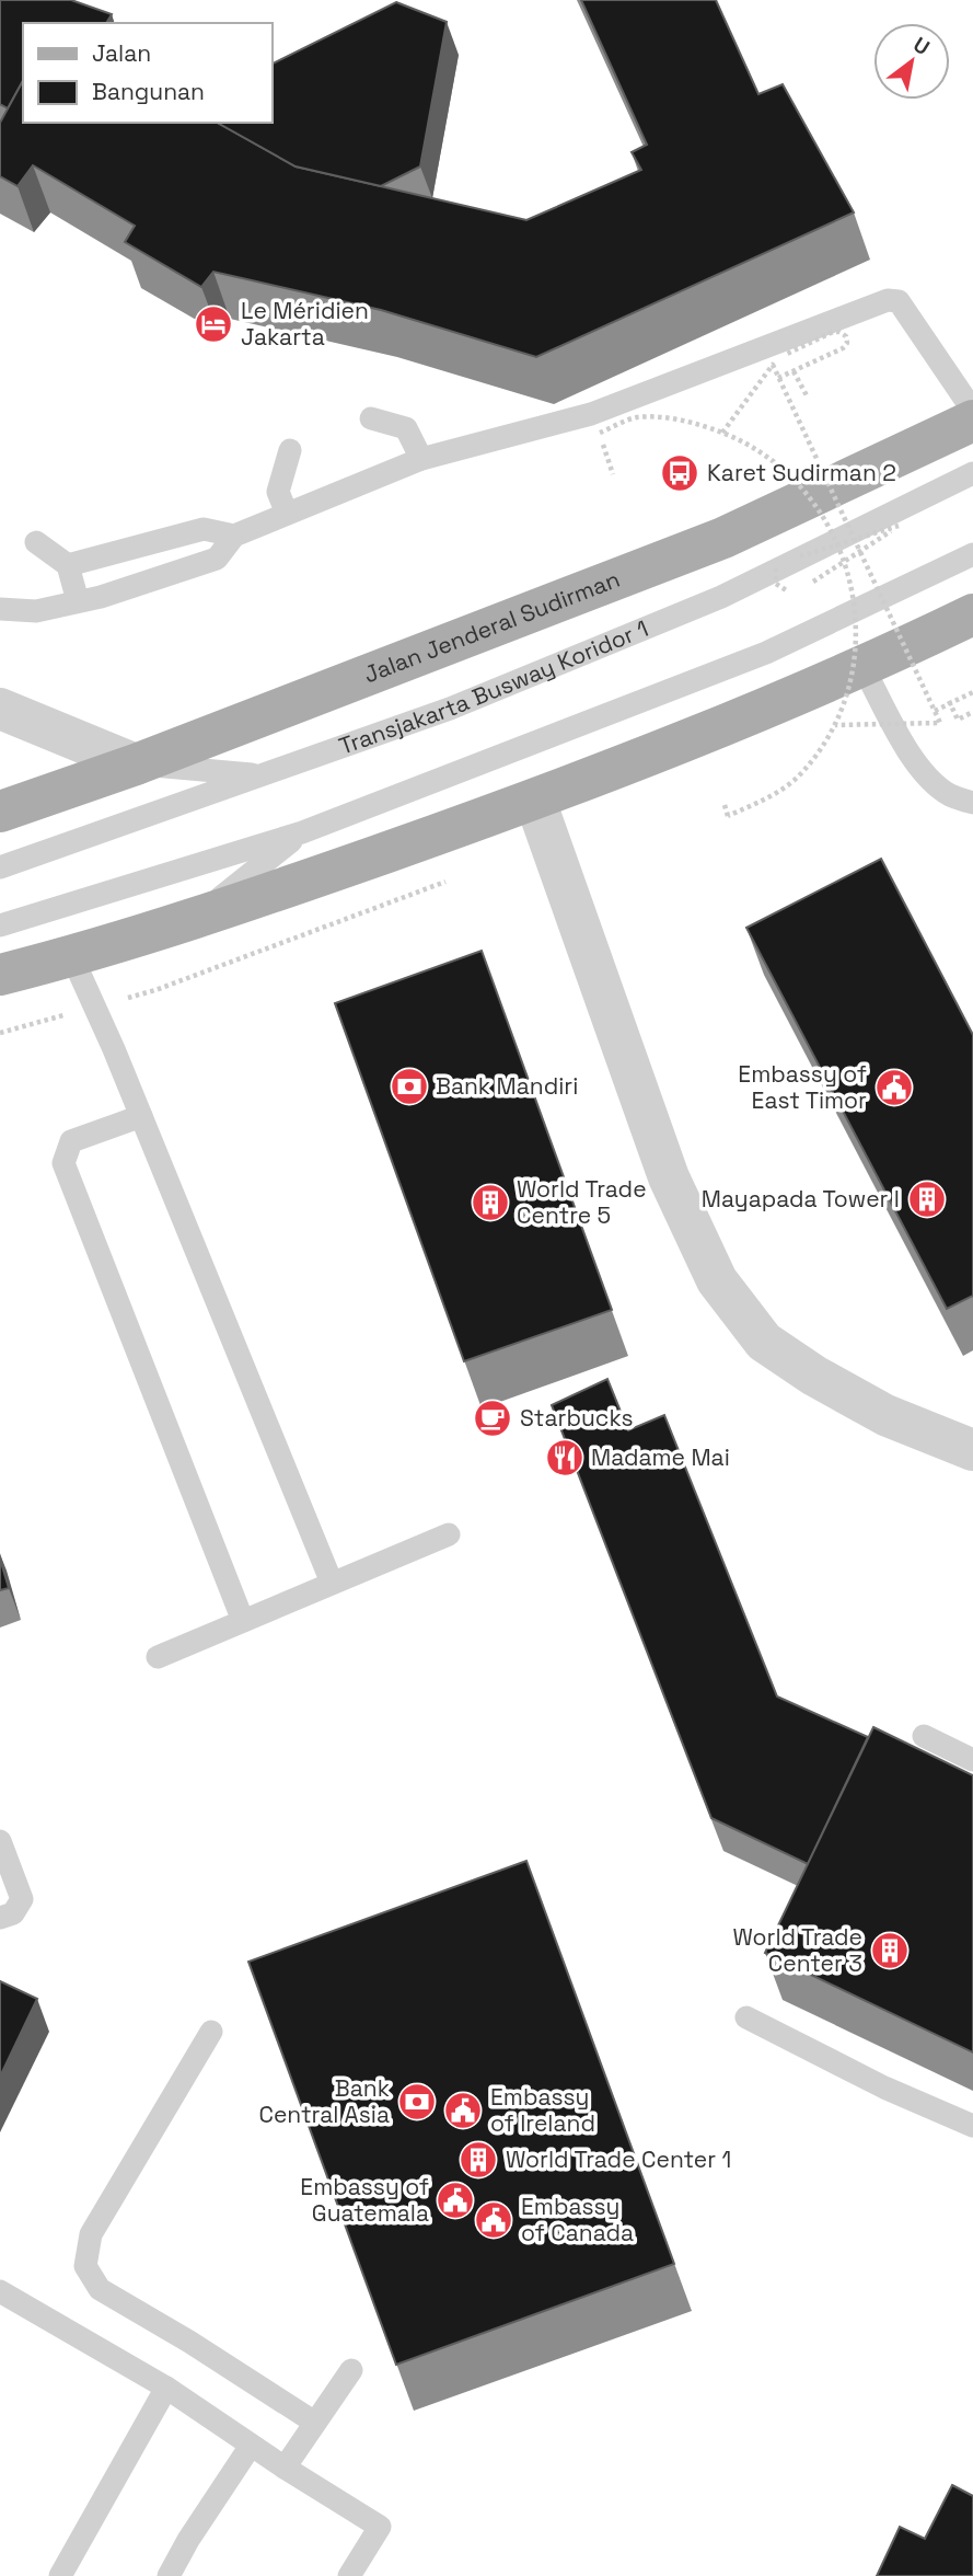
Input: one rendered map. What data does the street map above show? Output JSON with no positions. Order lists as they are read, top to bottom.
{
  "streets": {
    "main road": ["Jalan Jenderal Sudirman"],
    "lane": ["Transjakarta Busway Koridor 1"]
  },
  "places": {
    "hotel": ["Le Méridien Jakarta"],
    "bus stop": ["Karet Sudirman 2"],
    "bank": ["Bank Mandiri", "Bank Central Asia"],
    "public building": [
      "Embassy of East Timor",
      "Embassy of Ireland",
      "Embassy of Guatemala",
      "Embassy of Canada"
    ],
    "building": [
      "Mayapada Tower I",
      "World Trade Centre 5",
      "World Trade Center 3",
      "World Trade Center 1"
    ],
    "cafe": ["Starbucks"],
    "restaurant": ["Madame Mai"]
  },
  "legend": ["Jalan", "Bangunan"],
  "north": "top right"
}
